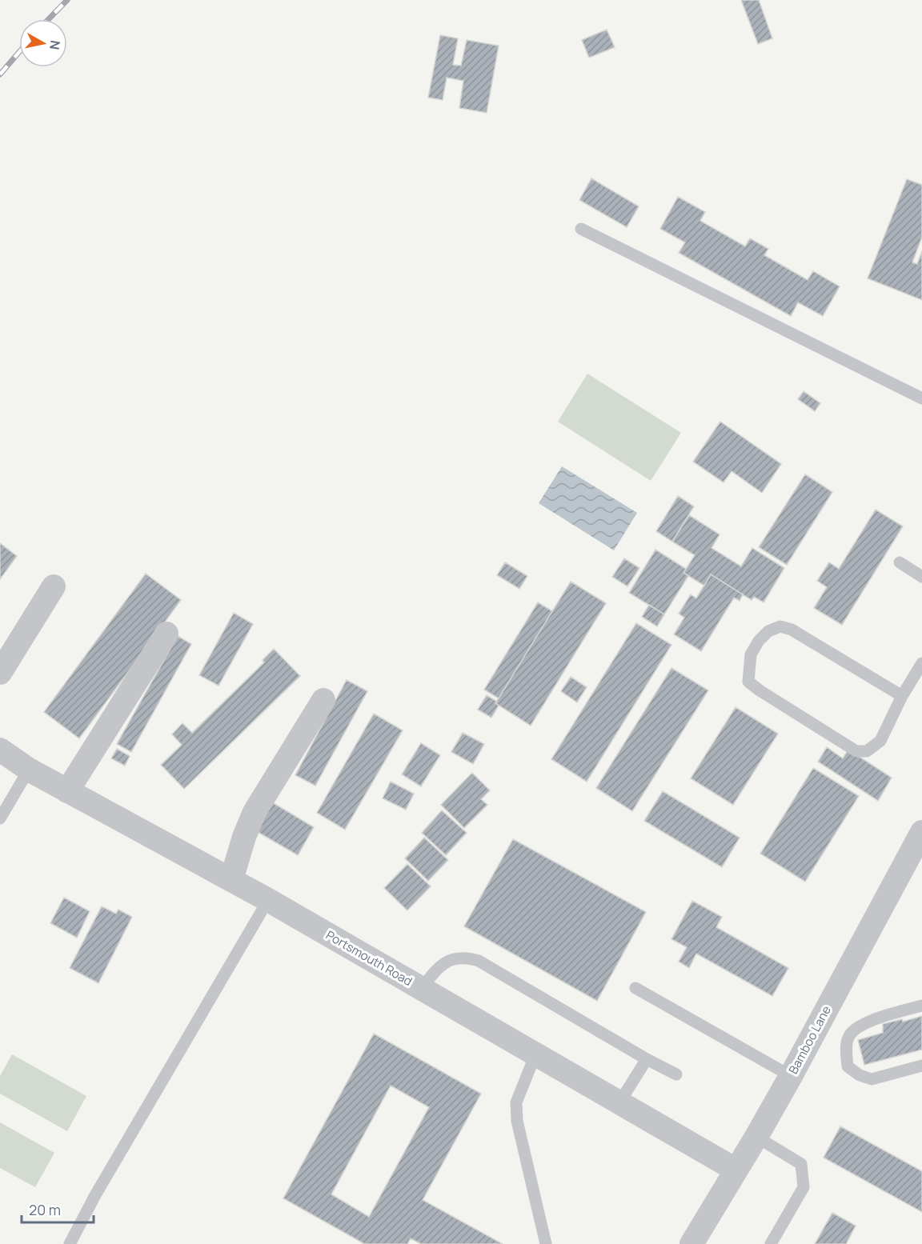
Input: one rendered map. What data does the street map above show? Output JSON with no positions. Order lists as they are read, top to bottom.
{
  "streets": {
    "street": ["Portsmouth Road", "Bamboo Lane"]
  },
  "crossings": [
    ["Portsmouth Road", "Bamboo Lane"]
  ],
  "scale_bar": "20 m",
  "north": "right"
}
